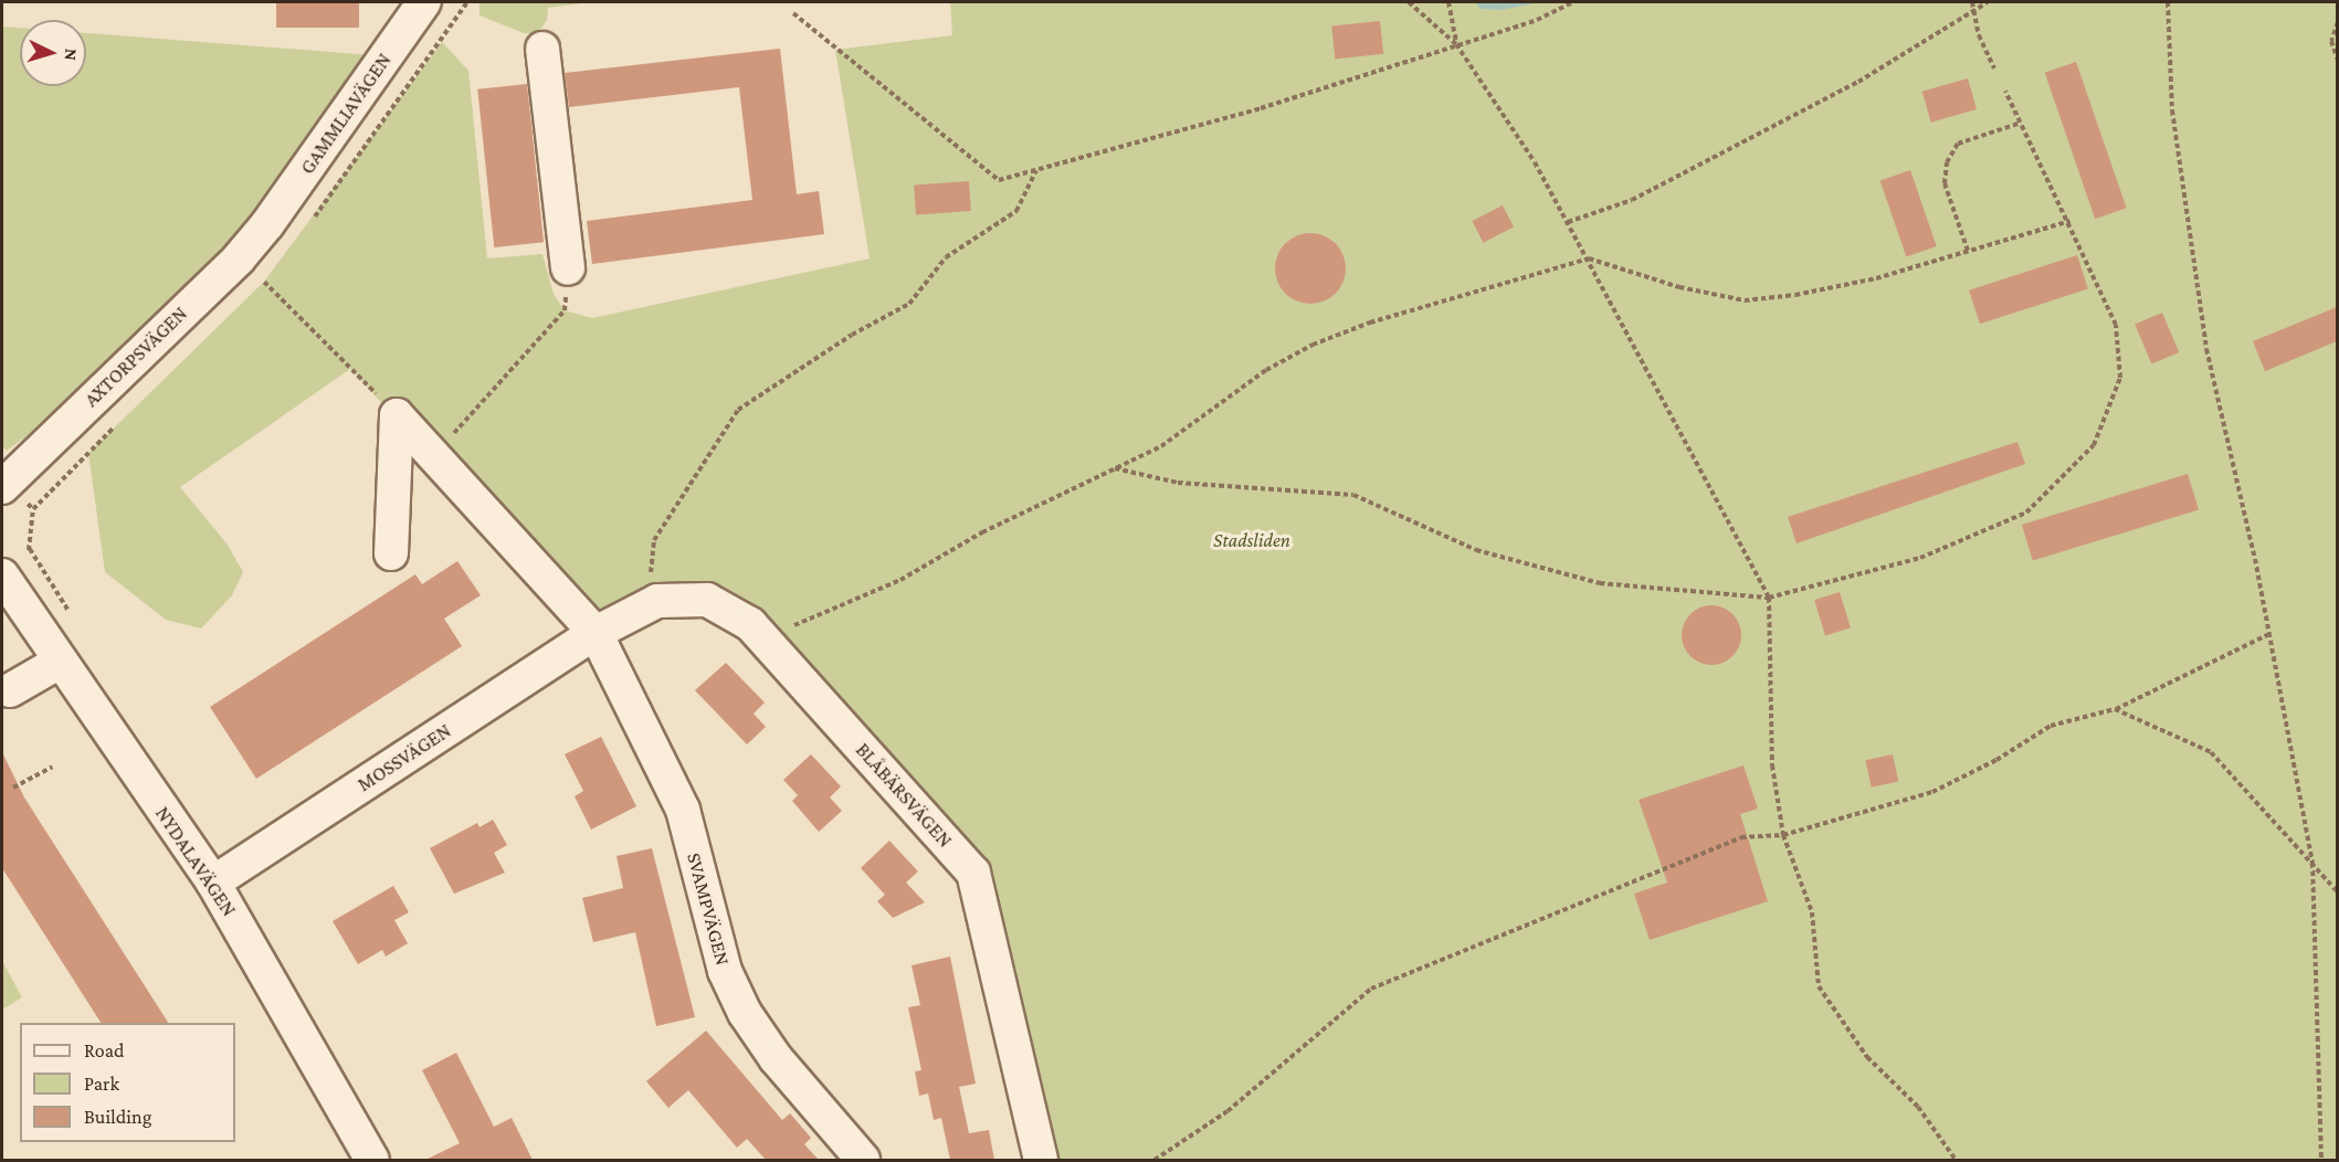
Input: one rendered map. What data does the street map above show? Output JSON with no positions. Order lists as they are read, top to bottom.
{
  "streets": {
    "street": [
      "GAMMLIAVÄGEN",
      "AXTORPSVÄGEN",
      "MOSSVÄGEN",
      "BLÅBÄRSVÄGEN",
      "NYDALAVÄGEN",
      "SVAMPVÄGEN"
    ]
  },
  "crossings": [
    ["GAMMLIAVÄGEN", "AXTORPSVÄGEN"],
    ["MOSSVÄGEN", "BLÅBÄRSVÄGEN"],
    ["MOSSVÄGEN", "NYDALAVÄGEN"],
    ["MOSSVÄGEN", "SVAMPVÄGEN"],
    ["BLÅBÄRSVÄGEN", "SVAMPVÄGEN"]
  ],
  "parks": ["Stadsliden"],
  "legend": ["Road", "Park", "Building"],
  "north": "right"
}
